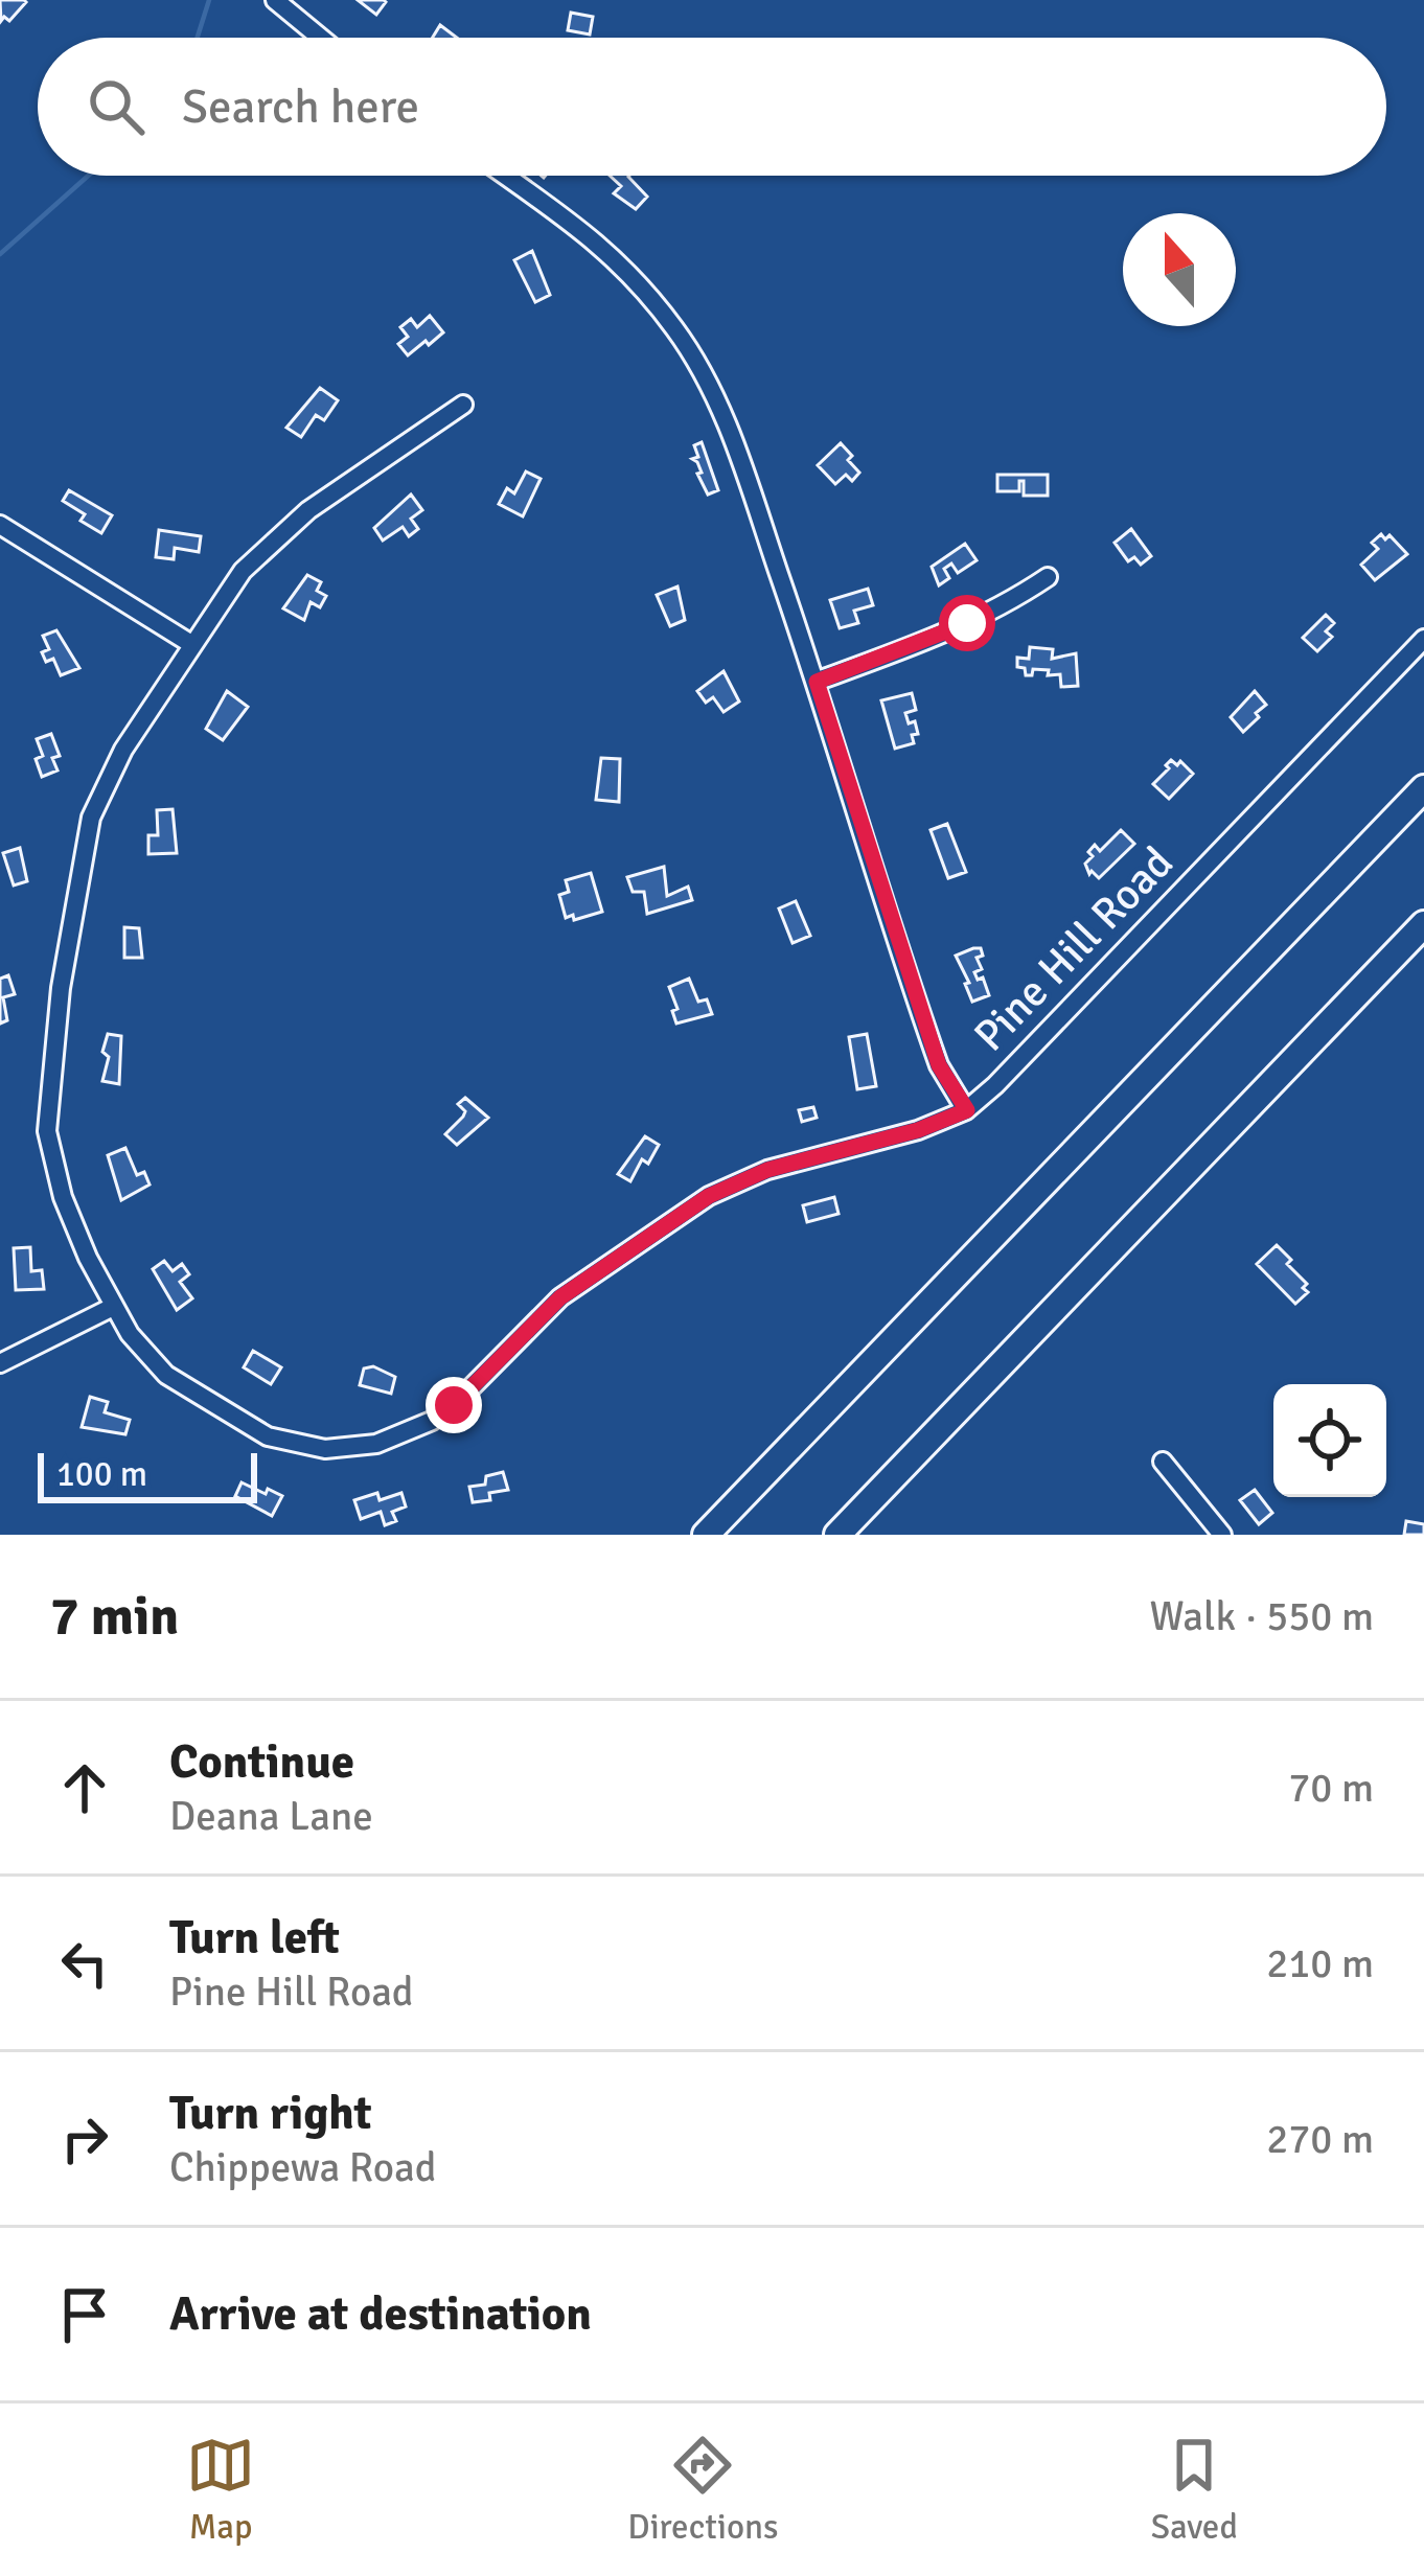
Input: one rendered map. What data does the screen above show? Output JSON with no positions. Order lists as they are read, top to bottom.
{
  "streets": {
    "street": ["Pine Hill Road"]
  },
  "scale_bar": "100 m",
  "north": "top",
  "page": {
    "search": "Search here",
    "scale": "100 m",
    "heading": ["7 min", "Walk · 550 m"],
    "list": [
      ["Continue", "Deana Lane", "70 m"],
      ["Turn left", "Pine Hill Road", "210 m"],
      ["Turn right", "Chippewa Road", "270 m"],
      "Arrive at destination"
    ],
    "nav": ["Map", "Directions", "Saved"]
  }
}
